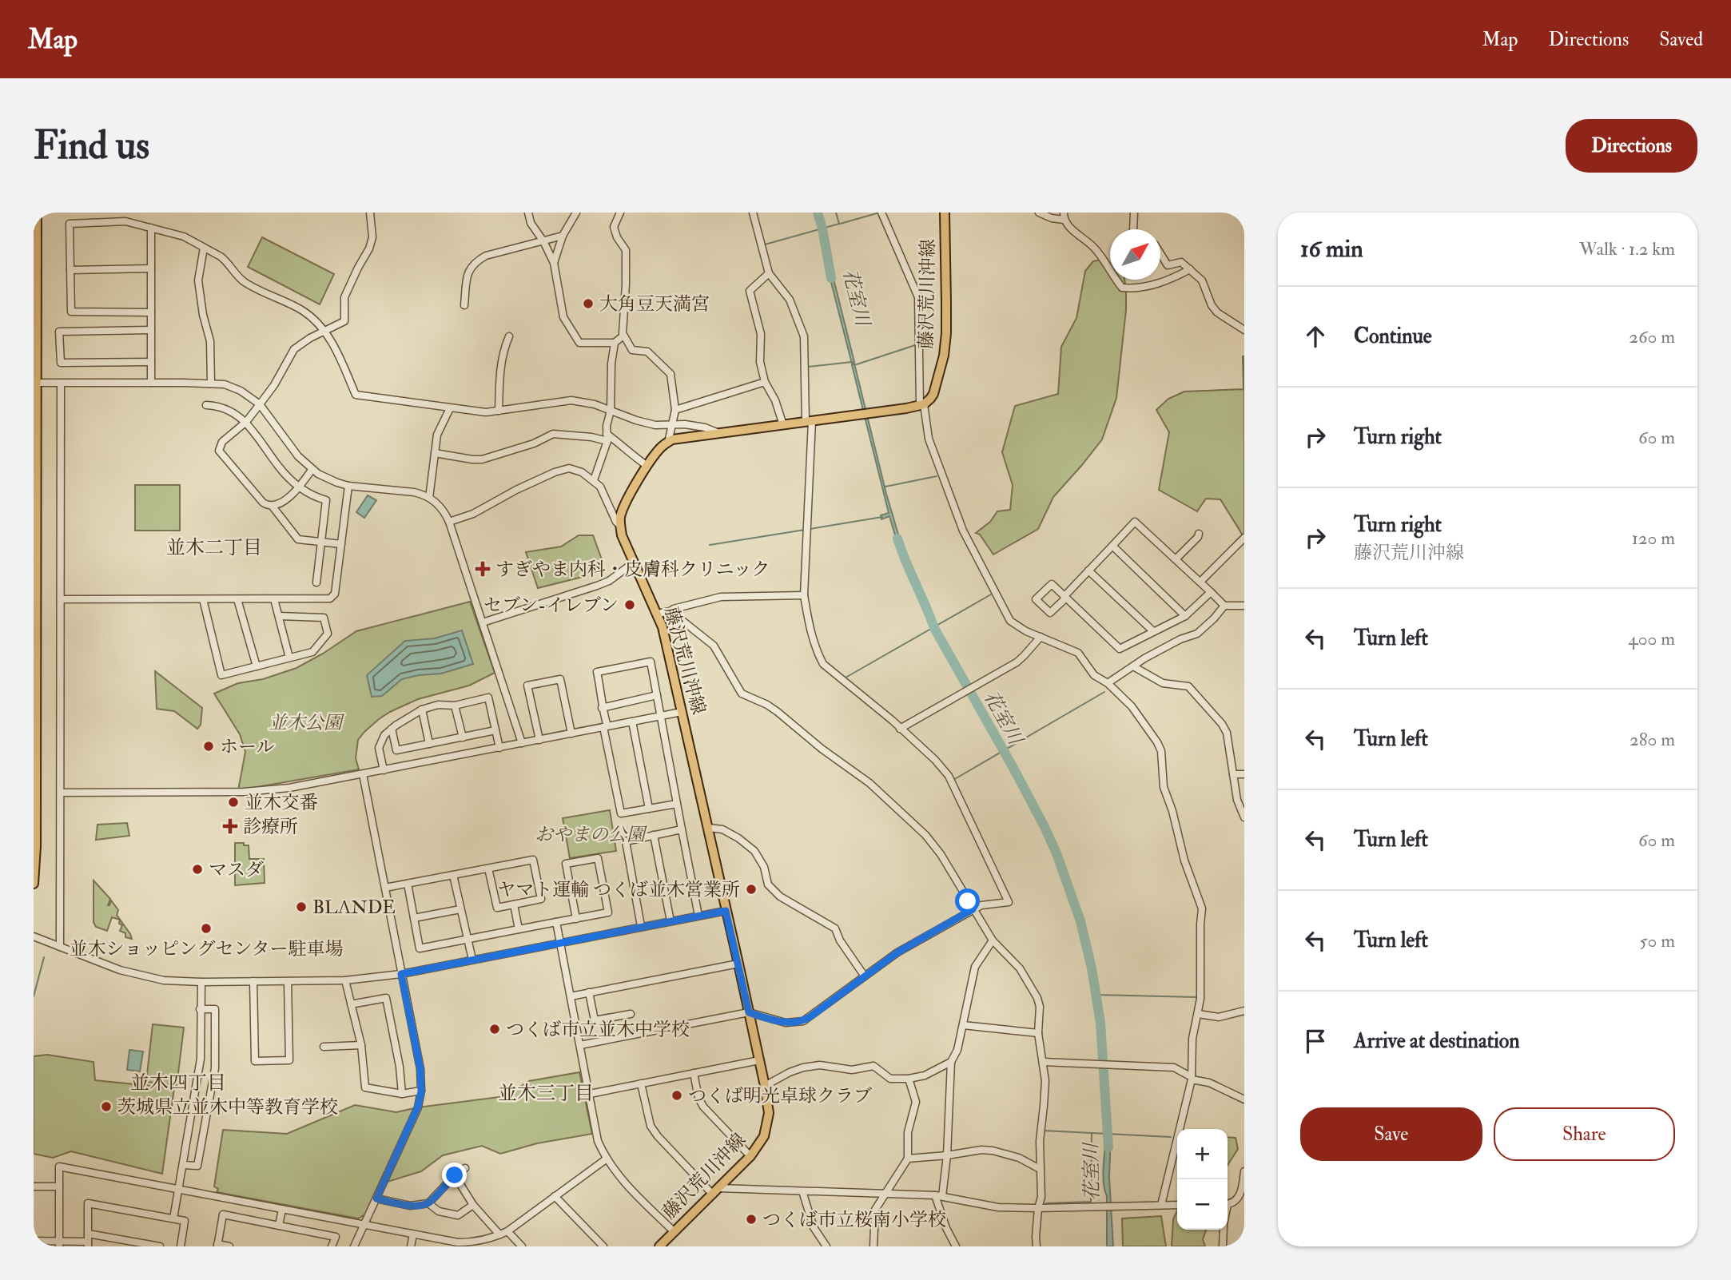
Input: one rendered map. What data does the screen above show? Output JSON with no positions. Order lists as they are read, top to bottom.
{
  "streets": {
    "main road": ["藤沢荒川沖線"]
  },
  "districts": ["並木二丁目", "並木四丁目", "並木三丁目"],
  "water": ["花室川"],
  "parks": ["並木公園", "おやまの公園"],
  "places": {
    "other": [
      "大角豆天満宮",
      "セブン-イレブン",
      "ホール",
      "並木交番",
      "マスダ",
      "ヤマト運輸 つくば並木営業所",
      "BLΛNDE",
      "並木ショッピングセンター駐車場",
      "つくば市立並木中学校",
      "つくば明光卓球クラブ",
      "茨城県立並木中等教育学校",
      "つくば市立桜南小学校"
    ],
    "health": ["すぎやま内科・皮膚科クリニック", "診療所"]
  },
  "north": "top right",
  "page": {
    "header": "Map",
    "nav": ["Map", "Directions", "Saved"],
    "buttons": [
      "Directions",
      ["Save", "Share"]
    ],
    "title": "Find us",
    "heading": ["16 min", "Walk · 1.2 km"],
    "list": [
      ["Continue", "260 m"],
      ["Turn right", "60 m"],
      ["Turn right", "藤沢荒川沖線", "120 m"],
      ["Turn left", "400 m"],
      ["Turn left", "280 m"],
      ["Turn left", "60 m"],
      ["Turn left", "50 m"],
      "Arrive at destination"
    ],
    "map_buttons": ["+", "−"]
  }
}
